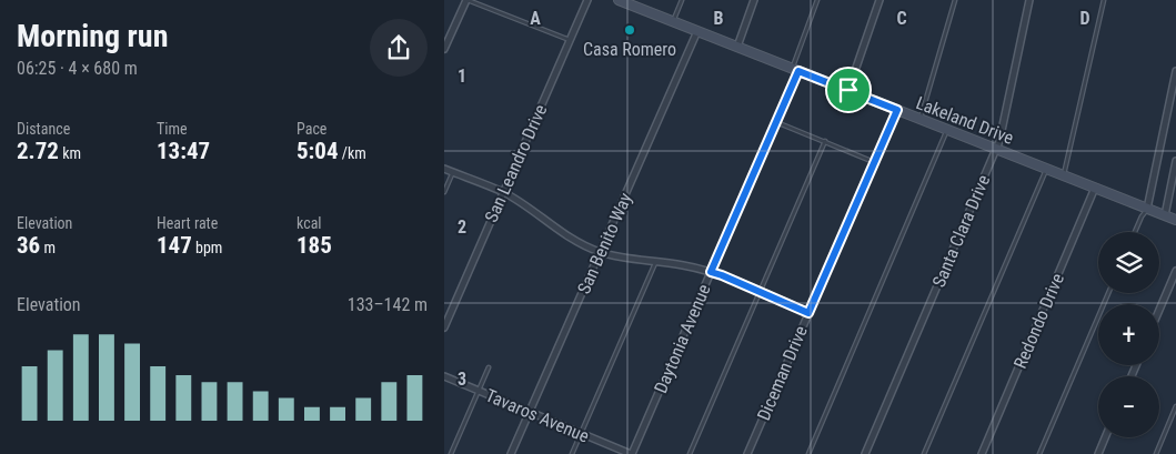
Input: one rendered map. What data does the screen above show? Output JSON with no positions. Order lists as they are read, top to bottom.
{
  "streets": {
    "street": [
      "Lakeland Drive",
      "San Leandro Drive",
      "Santa Clara Drive",
      "San Benito Way",
      "Redondo Drive",
      "Daytonia Avenue",
      "Diceman Drive",
      "Tavaros Avenue"
    ]
  },
  "crossings": [
    ["Lakeland Drive", "Santa Clara Drive"],
    ["Lakeland Drive", "San Benito Way"],
    ["Lakeland Drive", "Redondo Drive"],
    ["Lakeland Drive", "Daytonia Avenue"],
    ["Lakeland Drive", "Diceman Drive"],
    ["San Benito Way", "Tavaros Avenue"],
    ["Daytonia Avenue", "Tavaros Avenue"]
  ],
  "places": ["Casa Romero"],
  "page": {
    "heading": ["Morning run", "06:25 · 4 × 680 m"],
    "stats": [
      ["Distance", "2.72 km"],
      ["Time", "13:47"],
      ["Pace", "5:04 /km"],
      ["Elevation", "36 m"],
      ["Heart rate", "147 bpm"],
      ["kcal", "185"]
    ],
    "map_buttons": ["+", "−"],
    "chart": ["Elevation", "133–142 m"]
  },
  "grid": {
    "columns": [
      "A",
      "B",
      "C",
      "D"
    ],
    "rows": ["1", "2", "3"]
  }
}
